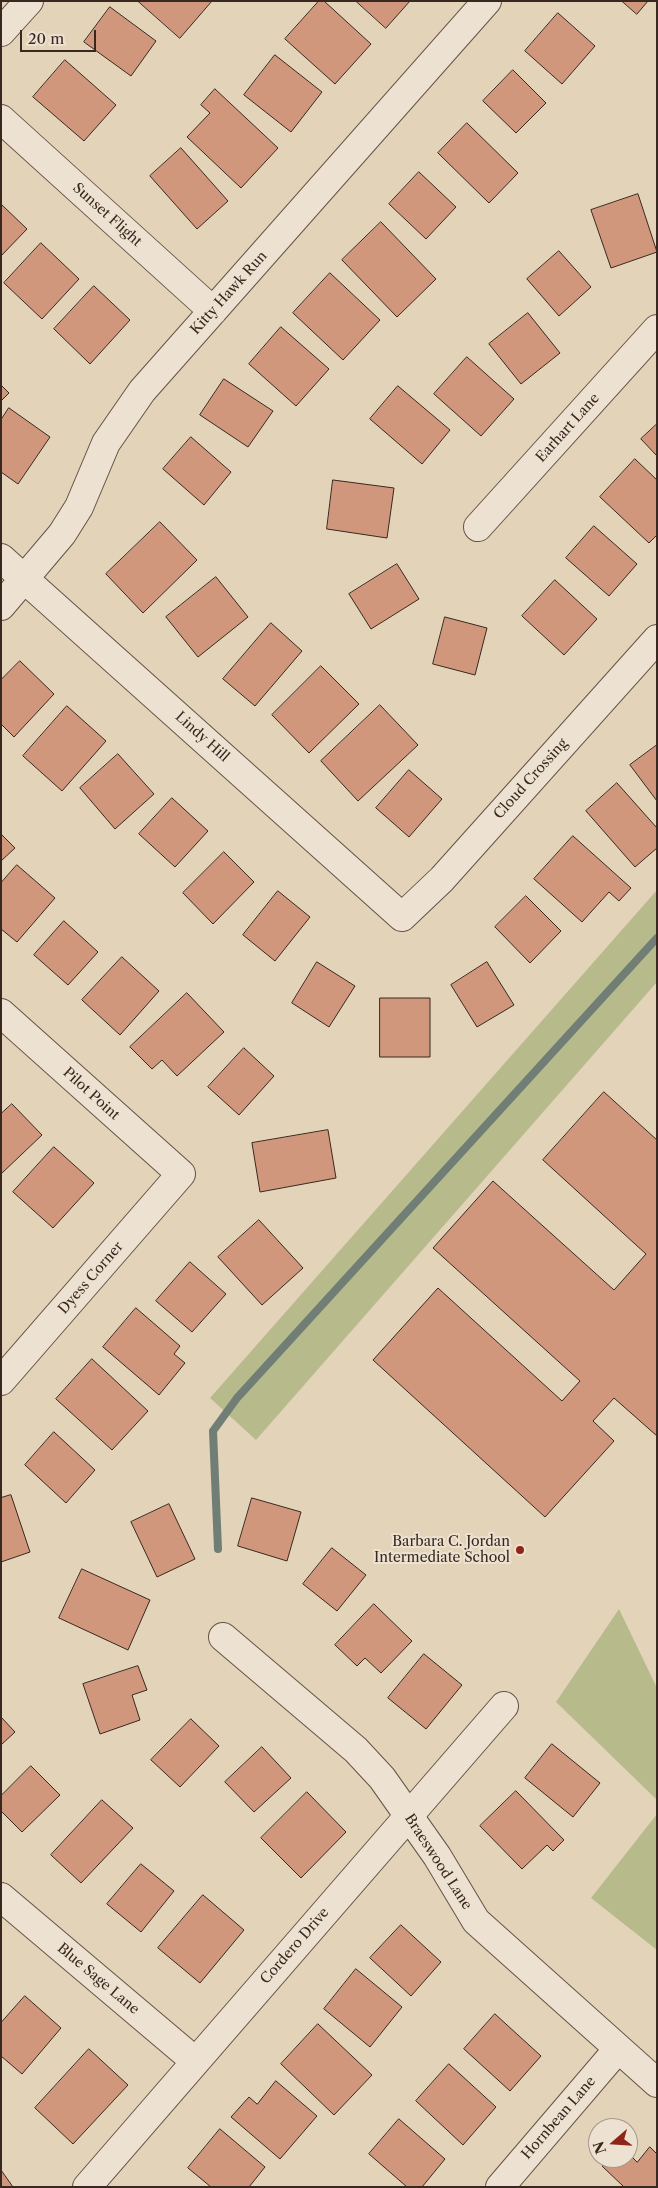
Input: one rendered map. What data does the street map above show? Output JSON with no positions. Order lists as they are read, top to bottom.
{
  "streets": {
    "street": [
      "Sunset Flight",
      "Kitty Hawk Run",
      "Earhart Lane",
      "Lindy Hill",
      "Cloud Crossing",
      "Pilot Point",
      "Dyess Corner",
      "Braeswood Lane",
      "Cordero Drive",
      "Blue Sage Lane",
      "Hornbean Lane"
    ]
  },
  "crossings": [
    ["Sunset Flight", "Kitty Hawk Run"],
    ["Kitty Hawk Run", "Lindy Hill"],
    ["Lindy Hill", "Cloud Crossing"],
    ["Pilot Point", "Dyess Corner"],
    ["Braeswood Lane", "Cordero Drive"],
    ["Braeswood Lane", "Hornbean Lane"],
    ["Cordero Drive", "Blue Sage Lane"]
  ],
  "places": ["Barbara C. Jordan Intermediate School"],
  "scale_bar": "20 m",
  "north": "left"
}
